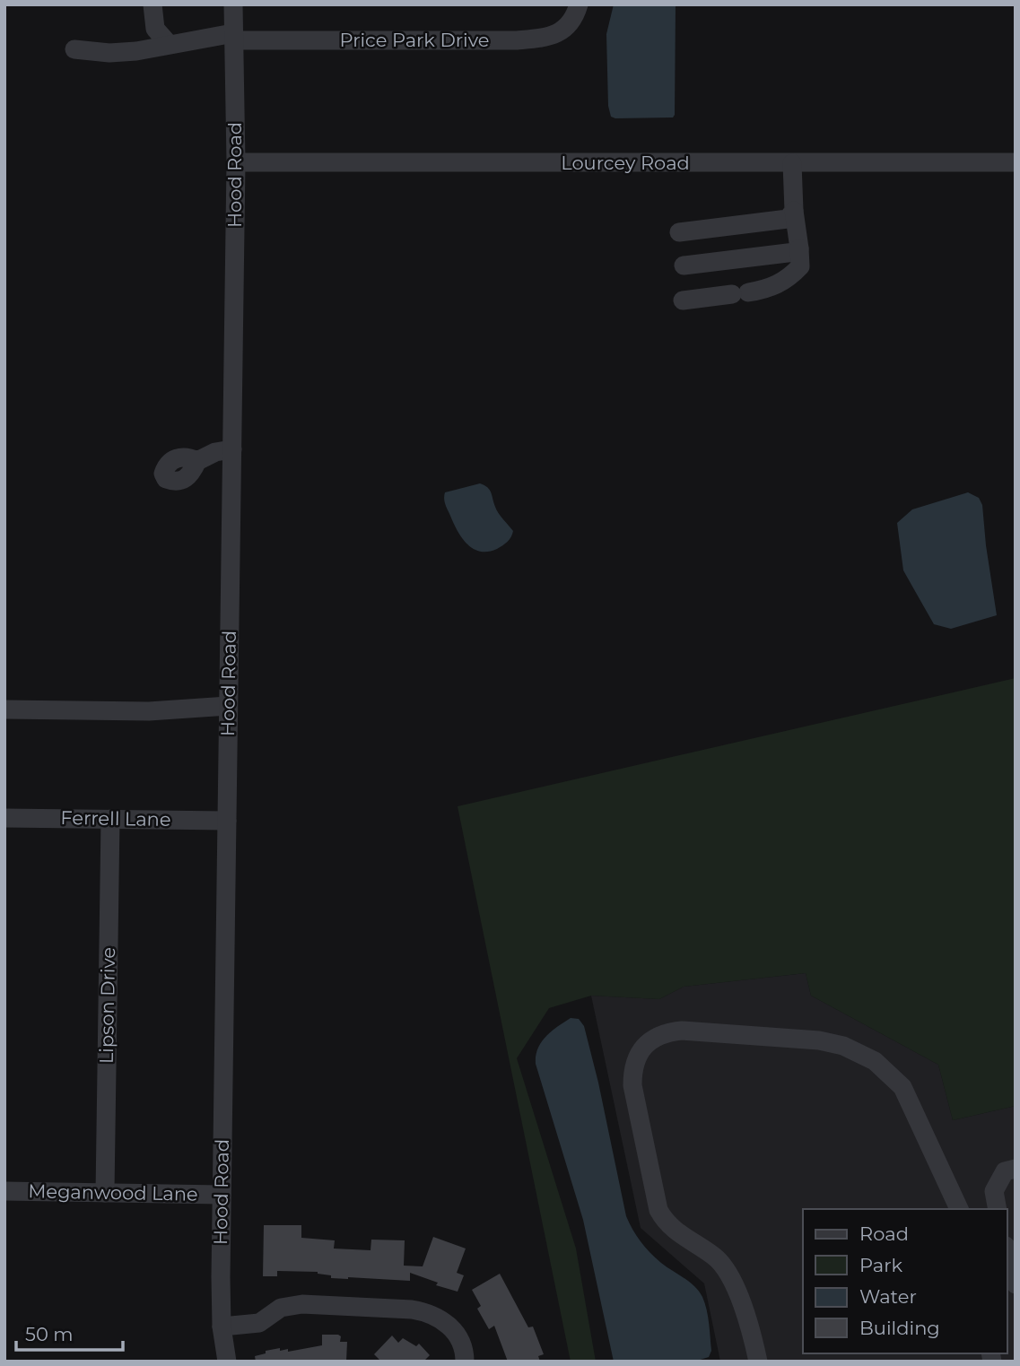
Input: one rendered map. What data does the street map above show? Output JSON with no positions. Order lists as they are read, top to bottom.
{
  "streets": {
    "street": [
      "Price Park Drive",
      "Lourcey Road",
      "Hood Road",
      "Ferrell Lane",
      "Lipson Drive",
      "Meganwood Lane"
    ]
  },
  "crossings": [
    ["Price Park Drive", "Hood Road"],
    ["Lourcey Road", "Hood Road"],
    ["Hood Road", "Ferrell Lane"],
    ["Hood Road", "Meganwood Lane"],
    ["Ferrell Lane", "Lipson Drive"],
    ["Lipson Drive", "Meganwood Lane"]
  ],
  "legend": [
    "Road",
    "Park",
    "Water",
    "Building"
  ],
  "scale_bar": "50 m"
}
